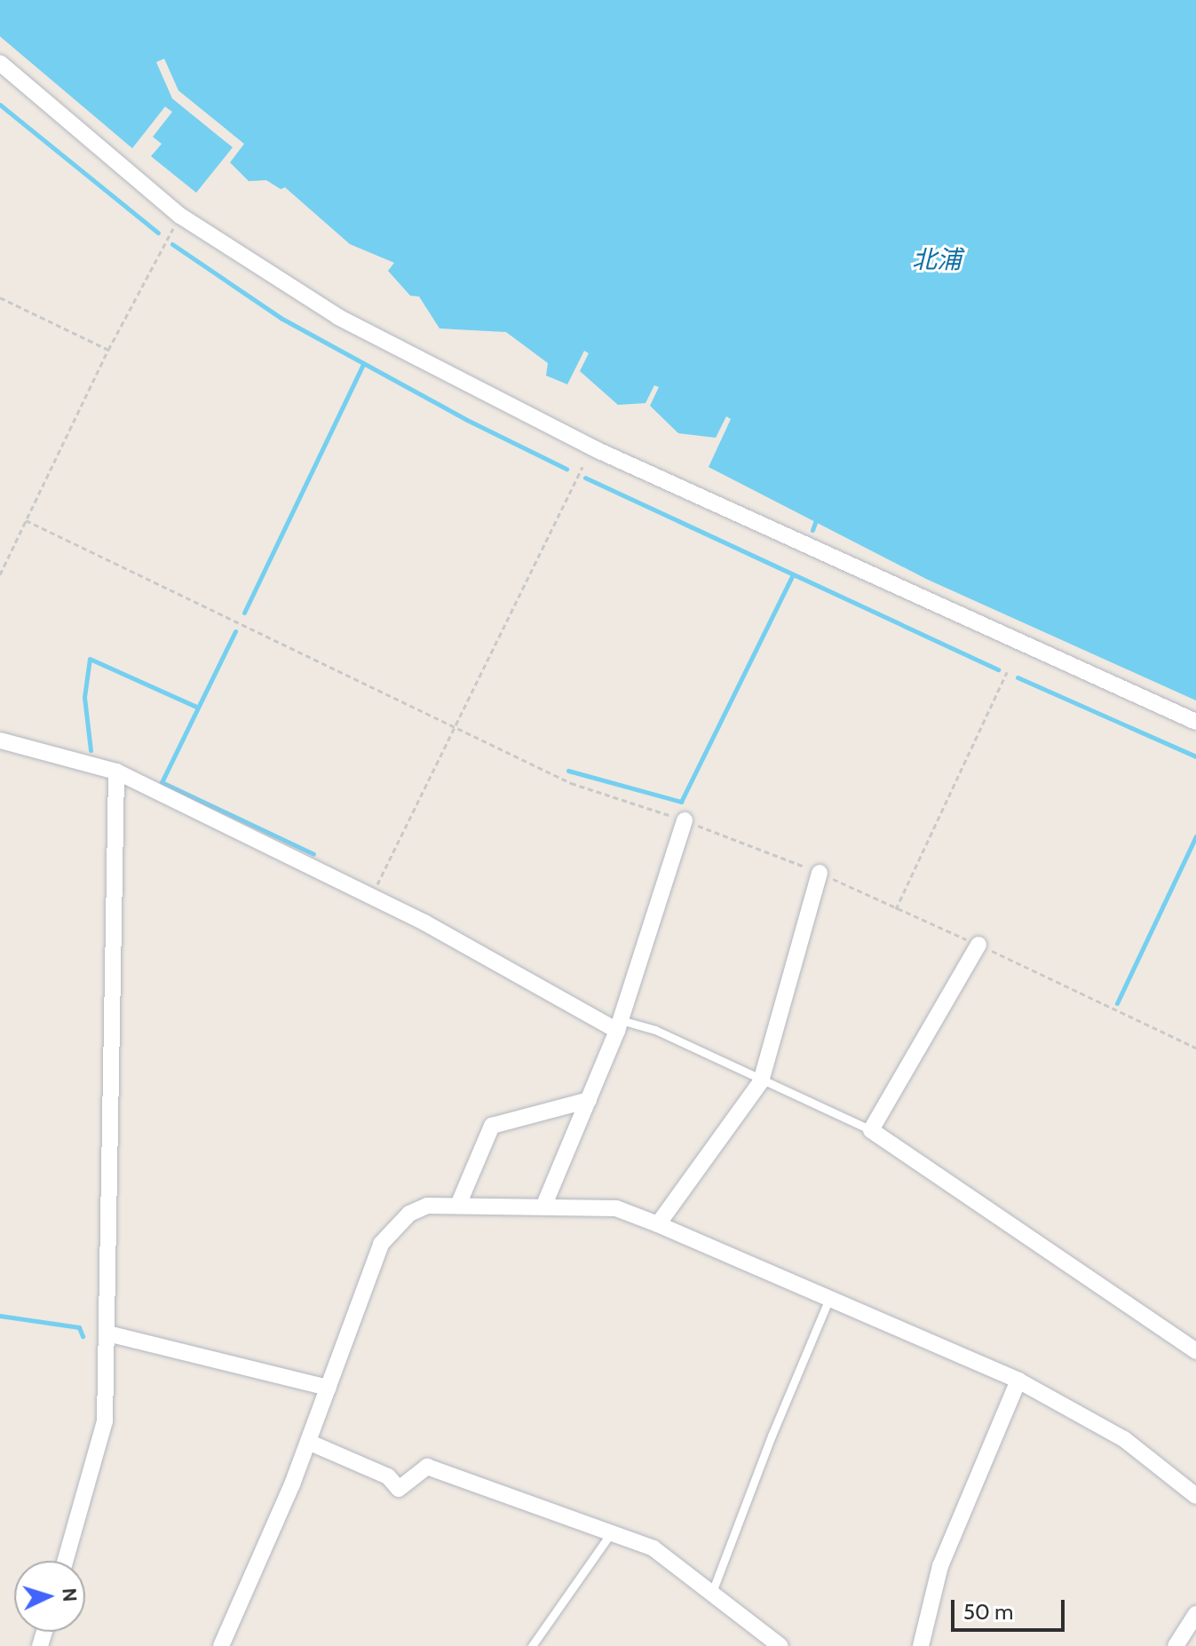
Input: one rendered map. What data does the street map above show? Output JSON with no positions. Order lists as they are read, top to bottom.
{
  "water": ["北浦"],
  "scale_bar": "50 m",
  "north": "right"
}
